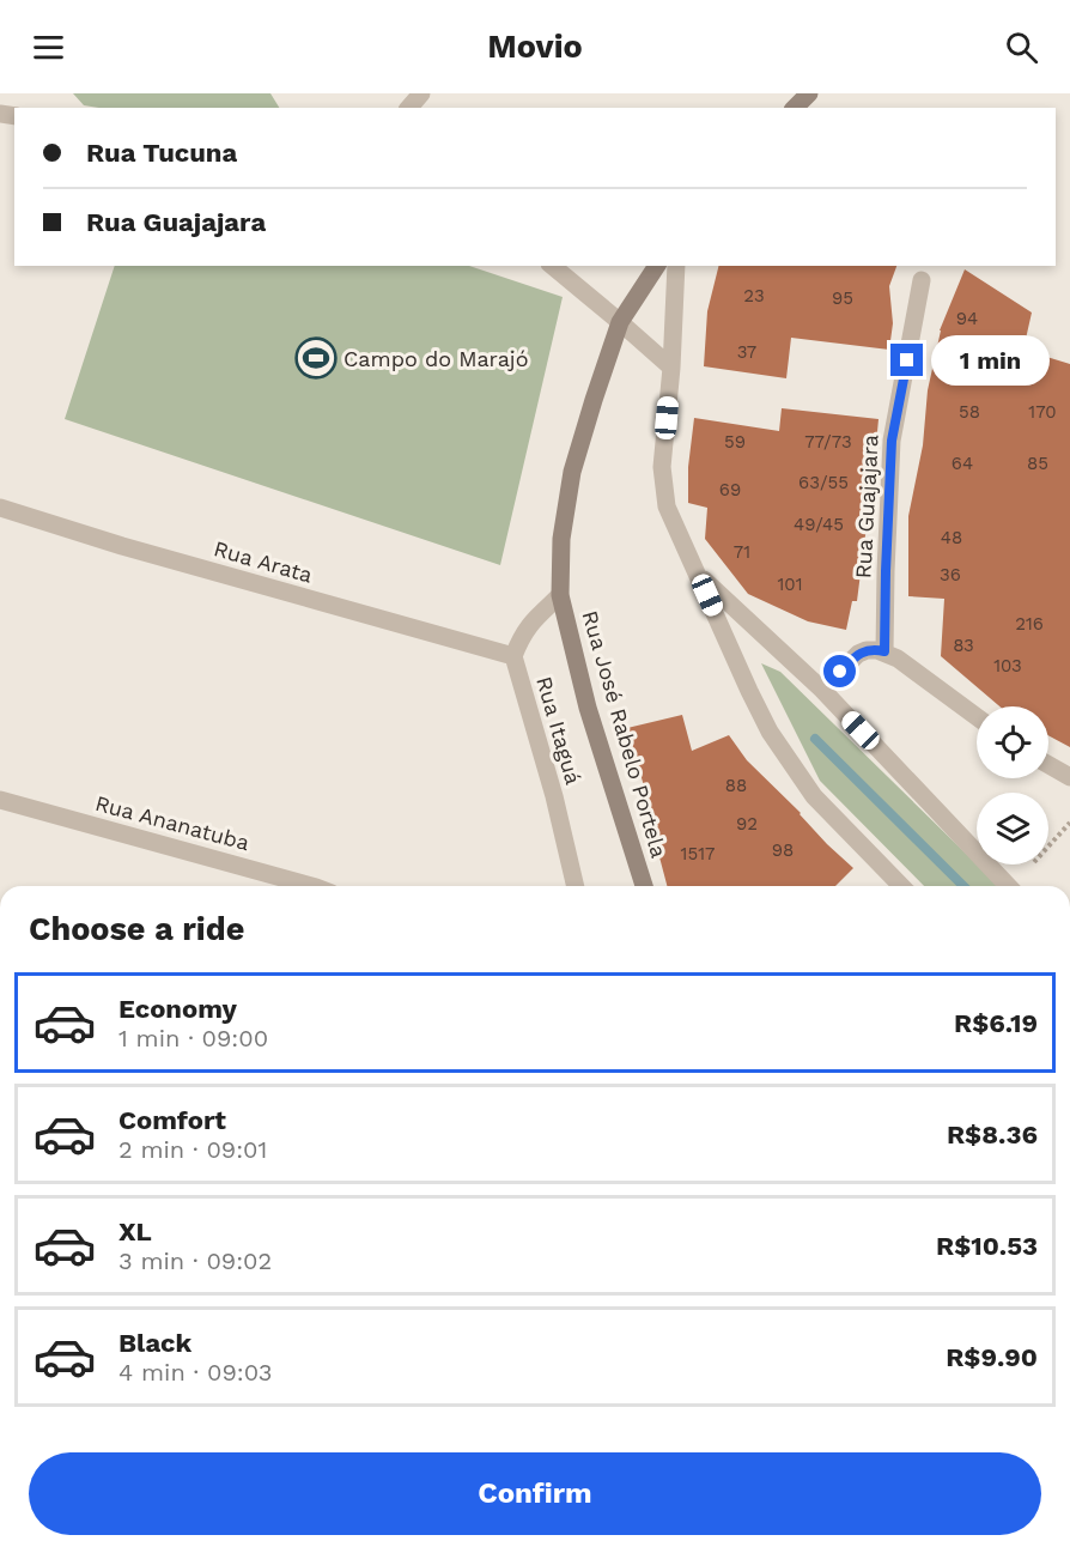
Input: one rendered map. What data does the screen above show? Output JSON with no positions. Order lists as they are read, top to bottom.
{
  "streets": {
    "street": [
      "Rua Guajajara",
      "Rua Arata",
      "Rua Itaguá",
      "Rua José Rabelo Portela",
      "Rua Ananatuba"
    ]
  },
  "crossings": [
    ["Rua Arata", "Rua Itaguá"],
    ["Rua Itaguá", "Rua José Rabelo Portela"]
  ],
  "places": {
    "sports": ["Campo do Marajó"]
  },
  "house_numbers": [
    "23",
    "95",
    "94",
    "37",
    "58",
    "170",
    "59",
    "77/73",
    "64",
    "85",
    "63/55",
    "69",
    "49/45",
    "48",
    "71",
    "36",
    "101",
    "216",
    "83",
    "103",
    "88",
    "92",
    "98",
    "1517"
  ],
  "page": {
    "header": "Movio",
    "banner": ["Rua Tucuna", "Rua Guajajara"],
    "bubble": "1 min",
    "heading": "Choose a ride",
    "list": [
      {
        "name": "Economy",
        "note": "1 min · 09:00",
        "value": "R$6.19"
      },
      {
        "name": "Comfort",
        "note": "2 min · 09:01",
        "value": "R$8.36"
      },
      {
        "name": "XL",
        "note": "3 min · 09:02",
        "value": "R$10.53"
      },
      {
        "name": "Black",
        "note": "4 min · 09:03",
        "value": "R$9.90"
      }
    ],
    "buttons": "Confirm"
  }
}
